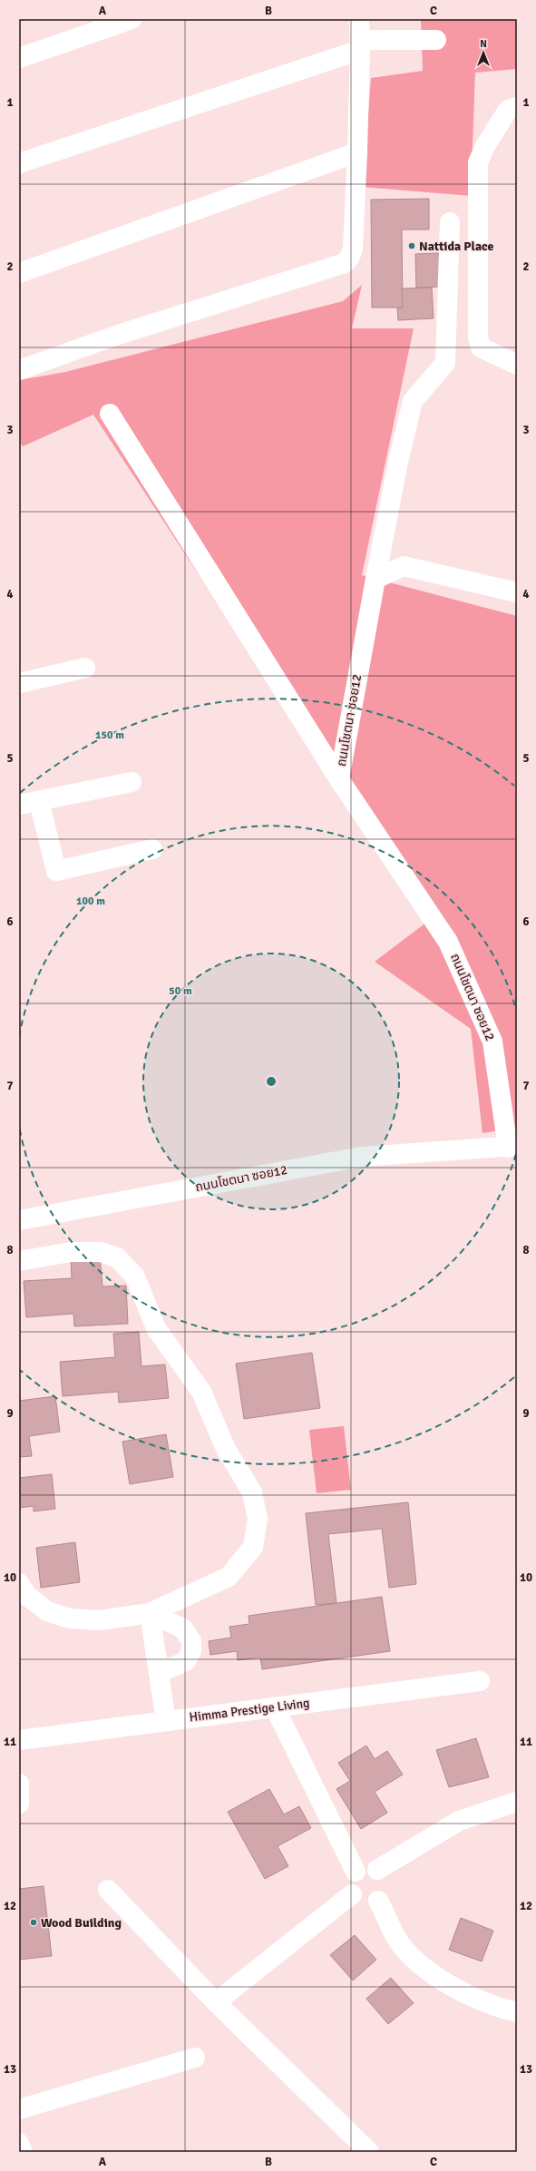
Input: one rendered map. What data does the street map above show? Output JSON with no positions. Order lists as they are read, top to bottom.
{
  "streets": {
    "street": ["ถนนโชตนา ซอย12", "Himma Prestige Living"]
  },
  "places": ["Nattida Place", "Wood Building"],
  "north": "top",
  "grid": {
    "columns": ["A", "B", "C"],
    "rows": [
      "1",
      "2",
      "3",
      "4",
      "5",
      "6",
      "7",
      "8",
      "9",
      "10",
      "11",
      "12",
      "13"
    ]
  },
  "rings": ["150 m", "100 m", "50 m"]
}
